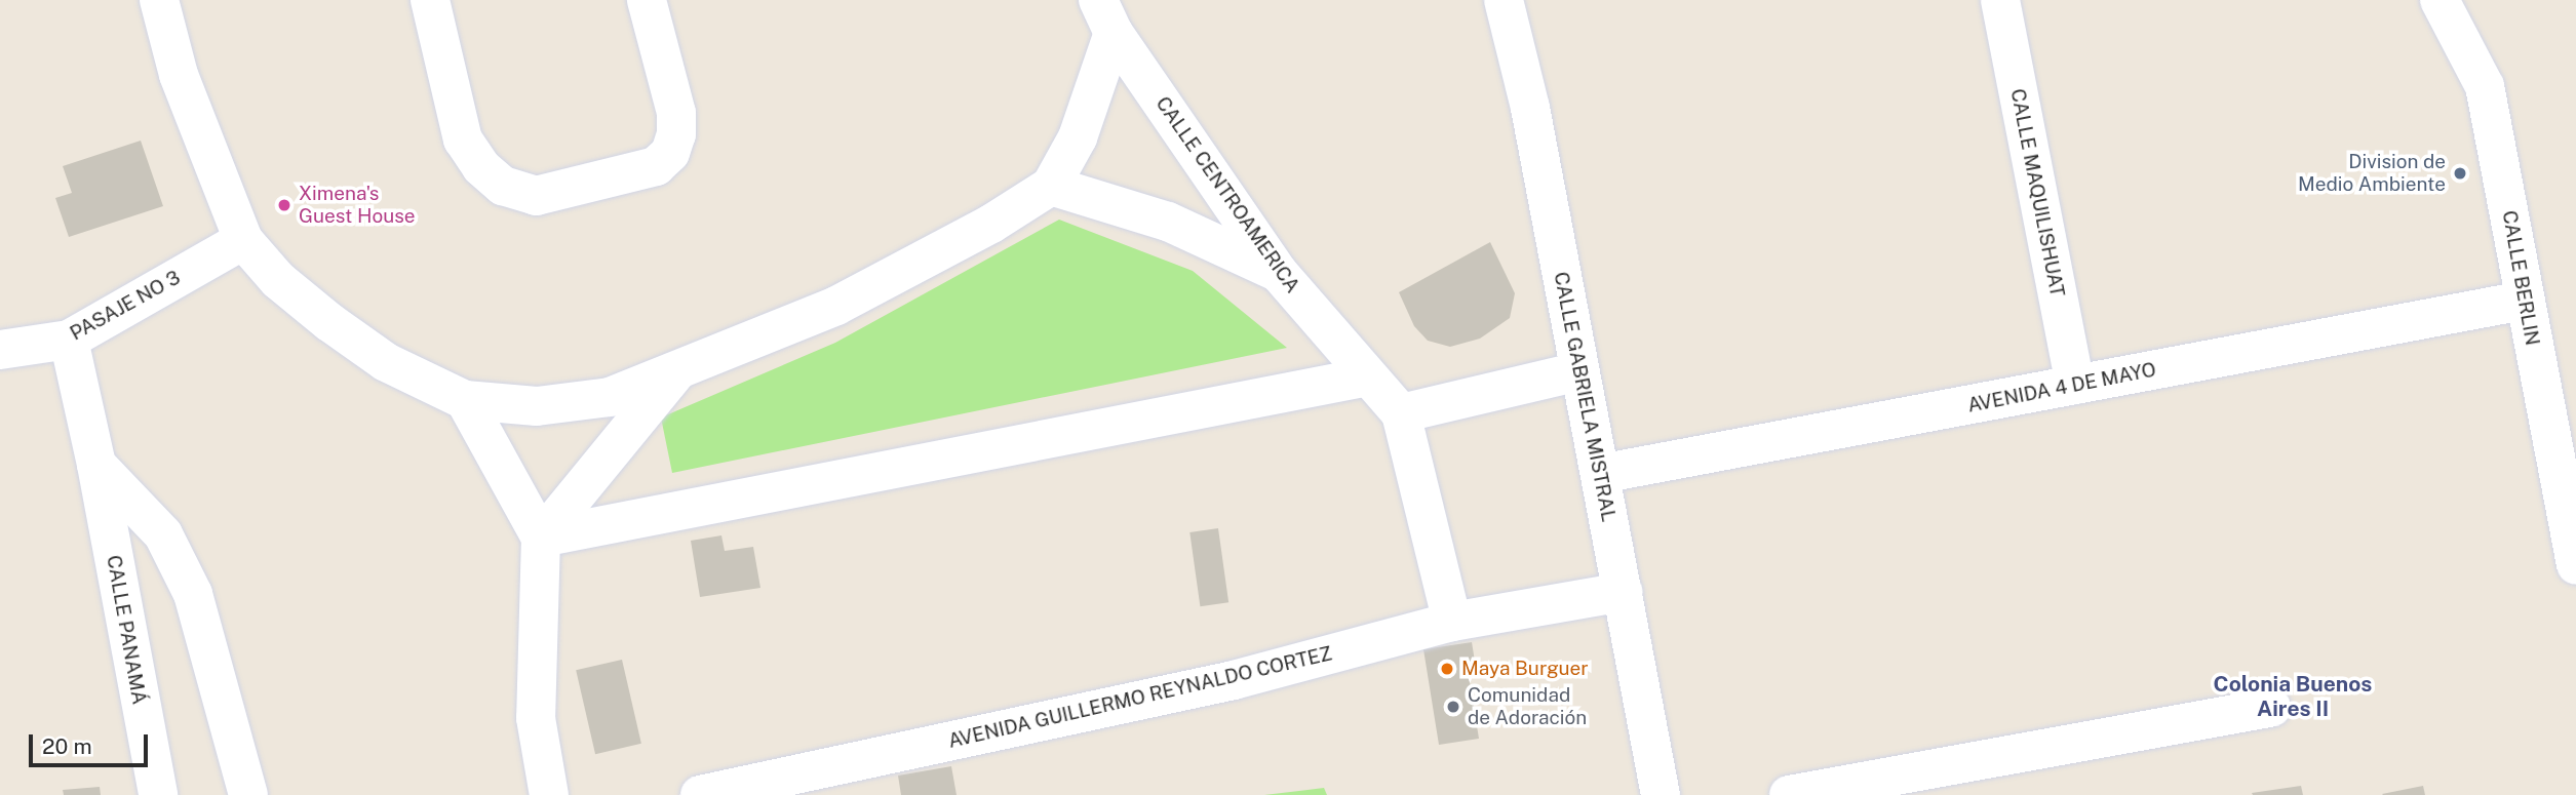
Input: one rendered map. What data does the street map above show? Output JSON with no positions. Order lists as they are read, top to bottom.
{
  "streets": {
    "street": [
      "CALLE MAQUILISHUAT",
      "CALLE CENTROAMERICA",
      "CALLE BERLIN",
      "PASAJE NO 3",
      "AVENIDA 4 DE MAYO",
      "CALLE GABRIELA MISTRAL",
      "CALLE PANAMÁ",
      "AVENIDA GUILLERMO REYNALDO CORTEZ"
    ]
  },
  "crossings": [
    ["CALLE MAQUILISHUAT", "AVENIDA 4 DE MAYO"],
    ["CALLE CENTROAMERICA", "AVENIDA GUILLERMO REYNALDO CORTEZ"],
    ["CALLE BERLIN", "AVENIDA 4 DE MAYO"],
    ["PASAJE NO 3", "CALLE PANAMÁ"],
    ["AVENIDA 4 DE MAYO", "CALLE GABRIELA MISTRAL"],
    ["CALLE GABRIELA MISTRAL", "AVENIDA GUILLERMO REYNALDO CORTEZ"]
  ],
  "districts": ["Colonia Buenos Aires II"],
  "places": [
    "Division de Medio Ambiente",
    "Ximena's Guest House",
    "Maya Burguer",
    "Comunidad de Adoración"
  ],
  "scale_bar": "20 m"
}
